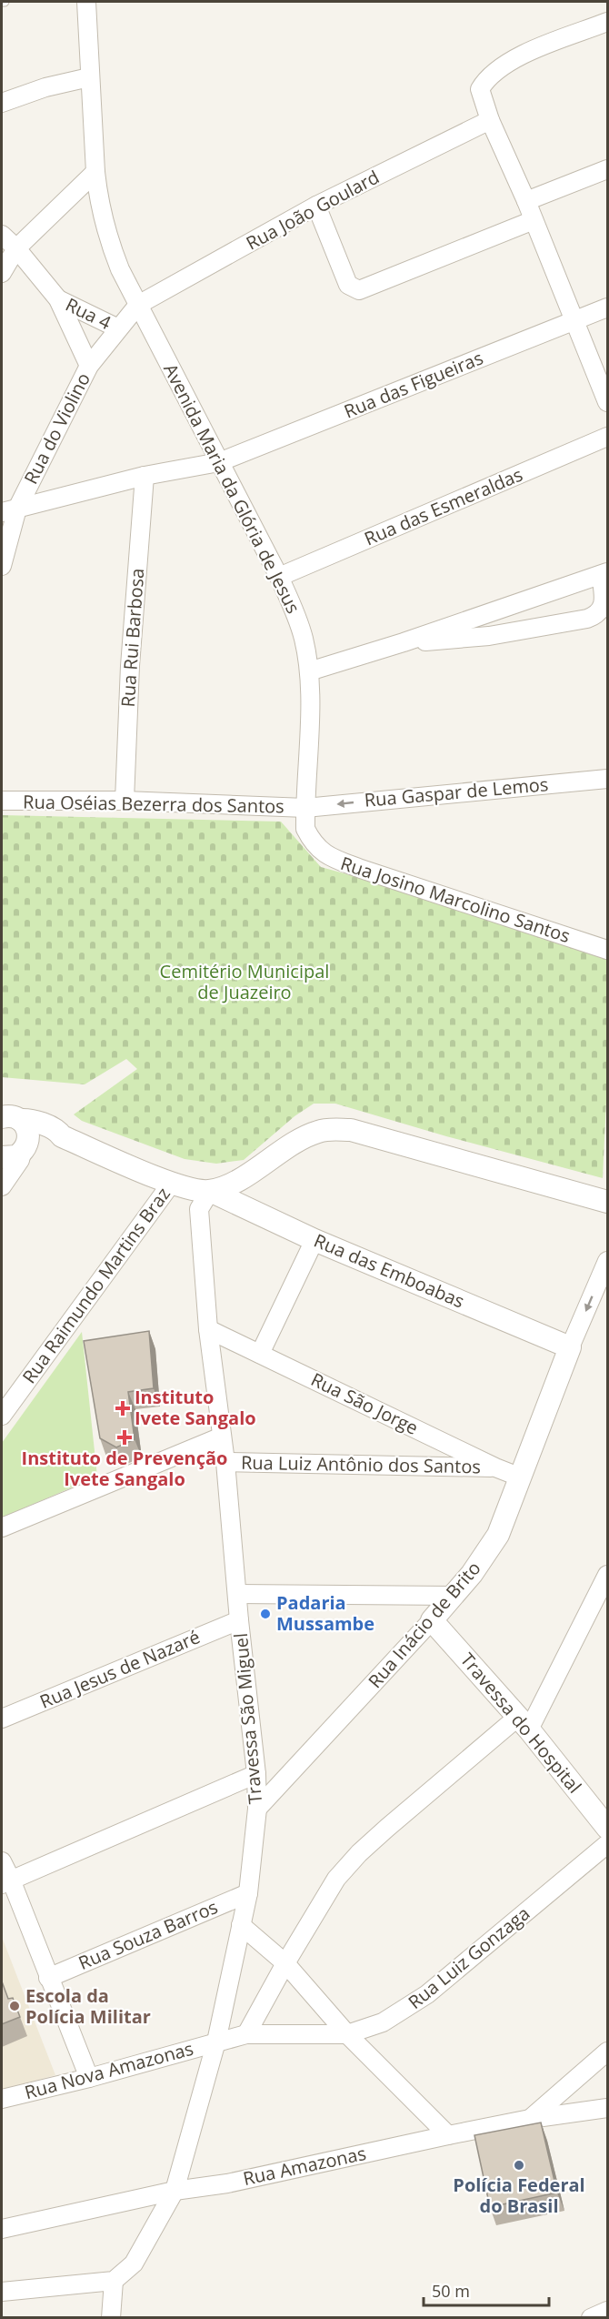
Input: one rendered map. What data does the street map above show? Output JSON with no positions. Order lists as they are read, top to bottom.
{
  "streets": {
    "street": [
      "Rua João Goulard",
      "Rua 4",
      "Rua das Figueiras",
      "Rua do Violino",
      "Avenida Maria da Glória de Jesus",
      "Rua das Esmeraldas",
      "Rua Rui Barbosa",
      "Rua Gaspar de Lemos",
      "Rua Oséias Bezerra dos Santos",
      "Rua Josino Marcolino Santos",
      "Rua das Emboabas",
      "Rua Raimundo Martins Braz",
      "Rua São Jorge",
      "Rua Luiz Antônio dos Santos",
      "Rua Inácio de Brito",
      "Rua Jesus de Nazaré",
      "Travessa São Miguel",
      "Travessa do Hospital",
      "Rua Souza Barros",
      "Rua Luiz Gonzaga",
      "Rua Nova Amazonas",
      "Rua Amazonas"
    ]
  },
  "crossings": [
    ["Rua João Goulard", "Rua do Violino"],
    ["Rua João Goulard", "Avenida Maria da Glória de Jesus"],
    ["Rua 4", "Rua do Violino"],
    ["Rua das Figueiras", "Rua do Violino"],
    ["Rua das Figueiras", "Avenida Maria da Glória de Jesus"],
    ["Rua das Figueiras", "Rua Rui Barbosa"],
    ["Rua do Violino", "Avenida Maria da Glória de Jesus"],
    ["Avenida Maria da Glória de Jesus", "Rua das Esmeraldas"],
    ["Avenida Maria da Glória de Jesus", "Rua Gaspar de Lemos"],
    ["Avenida Maria da Glória de Jesus", "Rua Oséias Bezerra dos Santos"],
    ["Avenida Maria da Glória de Jesus", "Rua Josino Marcolino Santos"],
    ["Rua Rui Barbosa", "Rua Oséias Bezerra dos Santos"],
    ["Rua Gaspar de Lemos", "Rua Oséias Bezerra dos Santos"],
    ["Rua Gaspar de Lemos", "Rua Josino Marcolino Santos"],
    ["Rua Oséias Bezerra dos Santos", "Rua Josino Marcolino Santos"],
    ["Rua das Emboabas", "Rua Raimundo Martins Braz"],
    ["Rua das Emboabas", "Rua Inácio de Brito"],
    ["Rua das Emboabas", "Travessa São Miguel"],
    ["Rua São Jorge", "Rua Luiz Antônio dos Santos"],
    ["Rua São Jorge", "Rua Inácio de Brito"],
    ["Rua São Jorge", "Travessa São Miguel"],
    ["Rua Luiz Antônio dos Santos", "Travessa São Miguel"],
    ["Rua Inácio de Brito", "Travessa São Miguel"],
    ["Rua Inácio de Brito", "Travessa do Hospital"],
    ["Rua Jesus de Nazaré", "Travessa São Miguel"],
    ["Travessa São Miguel", "Rua Souza Barros"],
    ["Travessa São Miguel", "Rua Luiz Gonzaga"],
    ["Travessa São Miguel", "Rua Nova Amazonas"],
    ["Travessa São Miguel", "Rua Amazonas"],
    ["Rua Luiz Gonzaga", "Rua Nova Amazonas"]
  ],
  "parks": ["Cemitério Municipal de Juazeiro"],
  "places": {
    "health": ["Instituto Ivete Sangalo", "Instituto de Prevenção Ivete Sangalo"],
    "other": ["Padaria Mussambe", "Escola da Polícia Militar", "Polícia Federal do Brasil"]
  },
  "scale_bar": "50 m"
}
